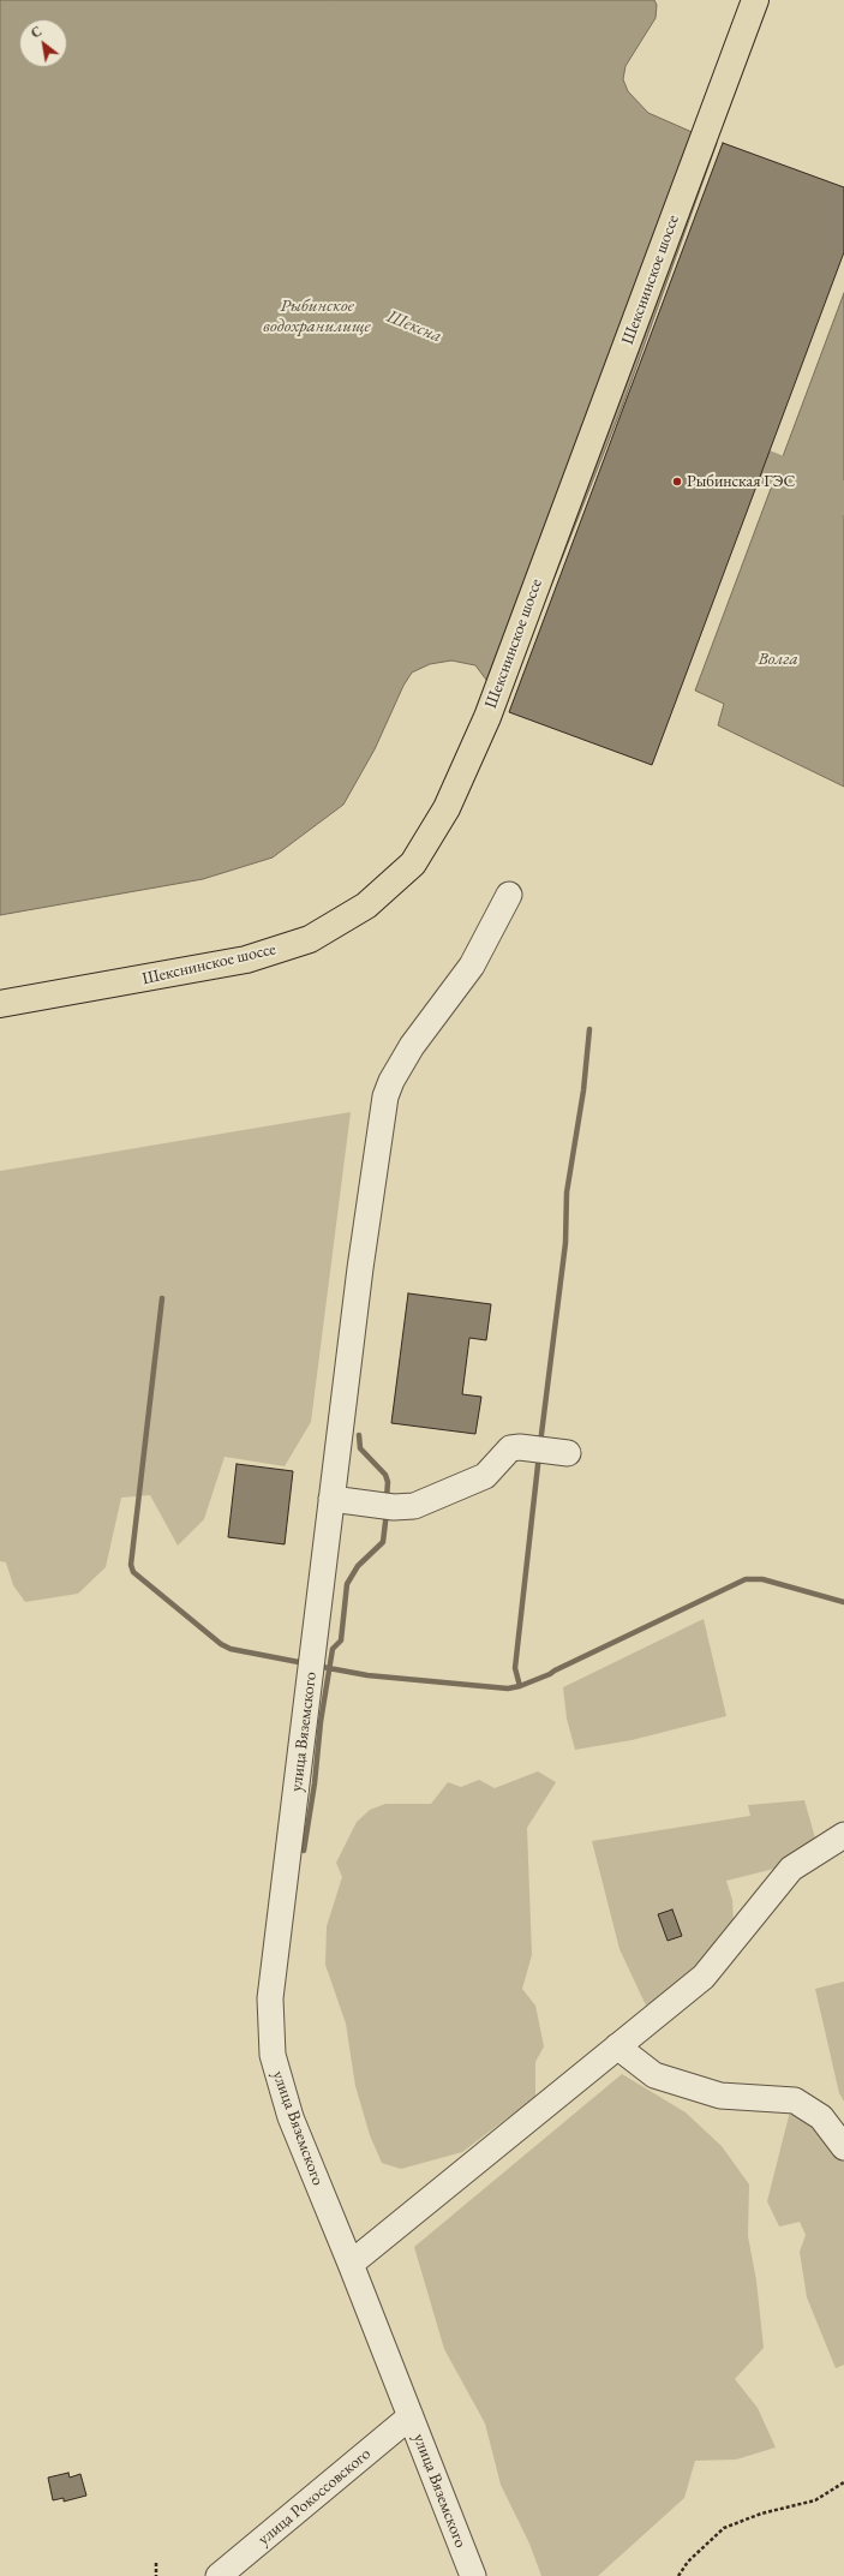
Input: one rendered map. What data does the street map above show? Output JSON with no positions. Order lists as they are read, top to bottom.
{
  "streets": {
    "main road": ["Шекснинское шоссе"],
    "street": ["улица Вяземского", "улица Рокоссовского"]
  },
  "crossings": [
    ["улица Вяземского", "улица Рокоссовского"]
  ],
  "water": ["Рыбинское водохранилище", "Шексна", "Волга"],
  "places": ["Рыбинская ГЭС"],
  "north": "top left"
}
